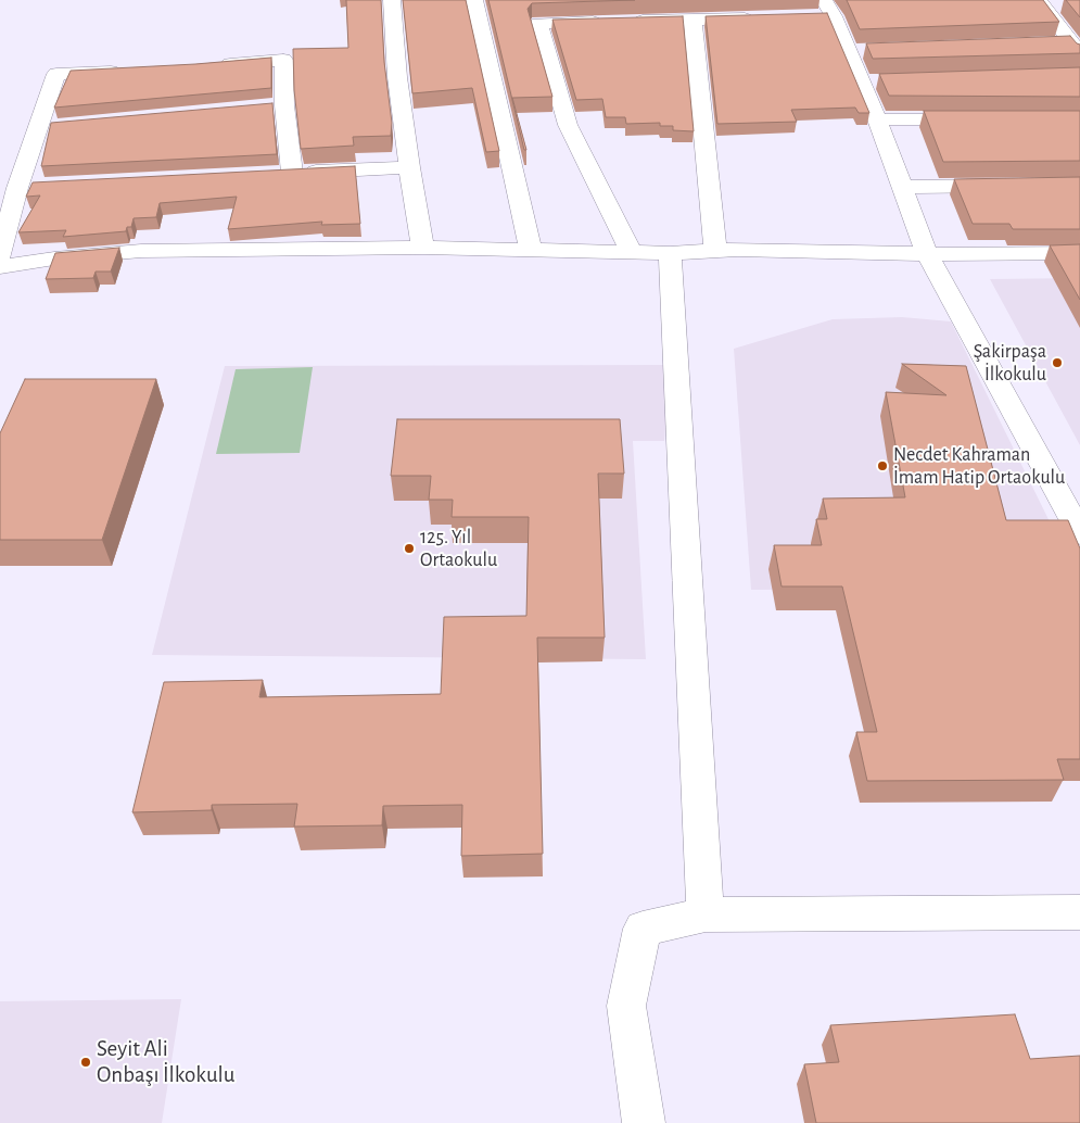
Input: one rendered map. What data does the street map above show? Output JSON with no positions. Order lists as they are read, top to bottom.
{
  "places": [
    "Şakirpaşa İlkokulu",
    "Necdet Kahraman İmam Hatip Ortaokulu",
    "125. Yıl Ortaokulu",
    "Seyit Ali Onbaşı İlkokulu"
  ]
}
